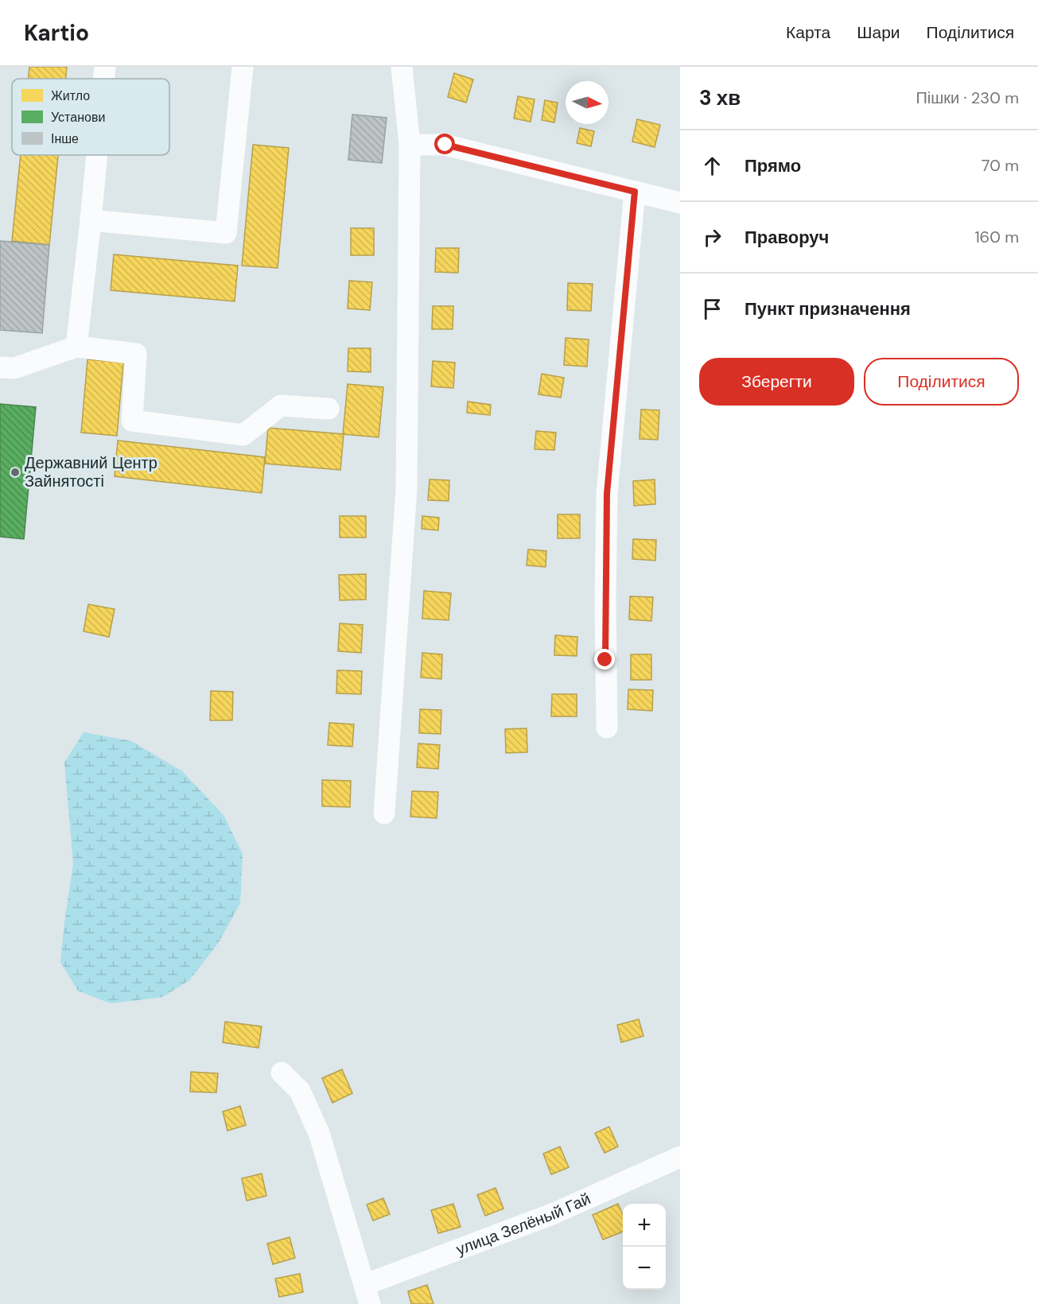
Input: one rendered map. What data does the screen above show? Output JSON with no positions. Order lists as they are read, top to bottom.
{
  "streets": {
    "street": ["улица Зелёный Гай"]
  },
  "places": ["Державний Центр Зайнятості"],
  "legend": ["Житло", "Установи", "Інше"],
  "north": "right",
  "page": {
    "header": "Kartio",
    "nav": ["Карта", "Шари", "Поділитися"],
    "heading": ["3 хв", "Пішки · 230 m"],
    "list": [
      ["Прямо", "70 m"],
      ["Праворуч", "160 m"],
      "Пункт призначення"
    ],
    "buttons": ["Зберегти", "Поділитися"],
    "map_buttons": ["+", "−"]
  }
}
